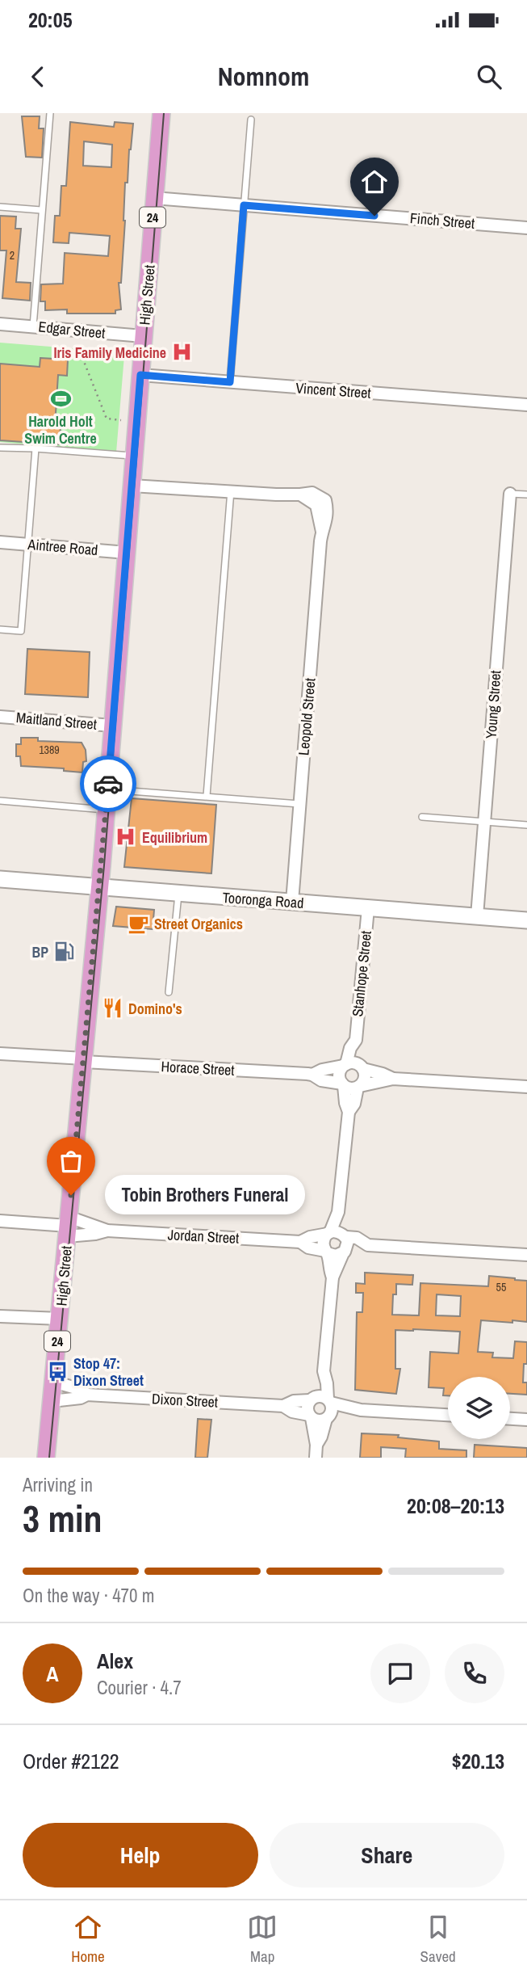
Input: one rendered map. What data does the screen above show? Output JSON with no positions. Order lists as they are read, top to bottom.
{
  "streets": {
    "main road": ["24", "High Street", "Tooronga Road"],
    "street": [
      "Finch Street",
      "Edgar Street",
      "Vincent Street",
      "Aintree Road",
      "Young Street",
      "Leopold Street",
      "Maitland Street",
      "Stanhope Street",
      "Horace Street",
      "Jordan Street",
      "Dixon Street"
    ]
  },
  "crossings": [
    ["Finch Street", "High Street"],
    ["High Street", "Edgar Street"],
    ["High Street", "Vincent Street"],
    ["High Street", "Aintree Road"],
    ["High Street", "Leopold Street"],
    ["High Street", "Maitland Street"],
    ["High Street", "Tooronga Road"],
    ["High Street", "Horace Street"],
    ["High Street", "Jordan Street"],
    ["High Street", "Dixon Street"],
    ["Young Street", "Tooronga Road"],
    ["Leopold Street", "Tooronga Road"],
    ["Tooronga Road", "Stanhope Street"],
    ["Stanhope Street", "Horace Street"]
  ],
  "places": {
    "hospital": ["Iris Family Medicine", "Equilibrium"],
    "sports": ["Harold Holt Swim Centre"],
    "cafe": ["Street Organics"],
    "fuel station": ["BP"],
    "restaurant": ["Domino's"],
    "other": ["Tobin Brothers Funeral"],
    "bus stop": ["Stop 47: Dixon Street"]
  },
  "house_numbers": ["2", "1389", "55"],
  "page": {
    "status": "20:05",
    "header": "Nomnom",
    "bubble": "Tobin Brothers Funeral",
    "heading": ["3 min", "Arriving in", "20:08–20:13"],
    "panel": [
      "Alex",
      "Courier · 4.7",
      "Order #2122",
      "$20.13"
    ],
    "bar": "On the way · 470 m",
    "round": "A",
    "buttons": ["Help", "Share"],
    "tabs": ["Home", "Map", "Saved"]
  }
}
